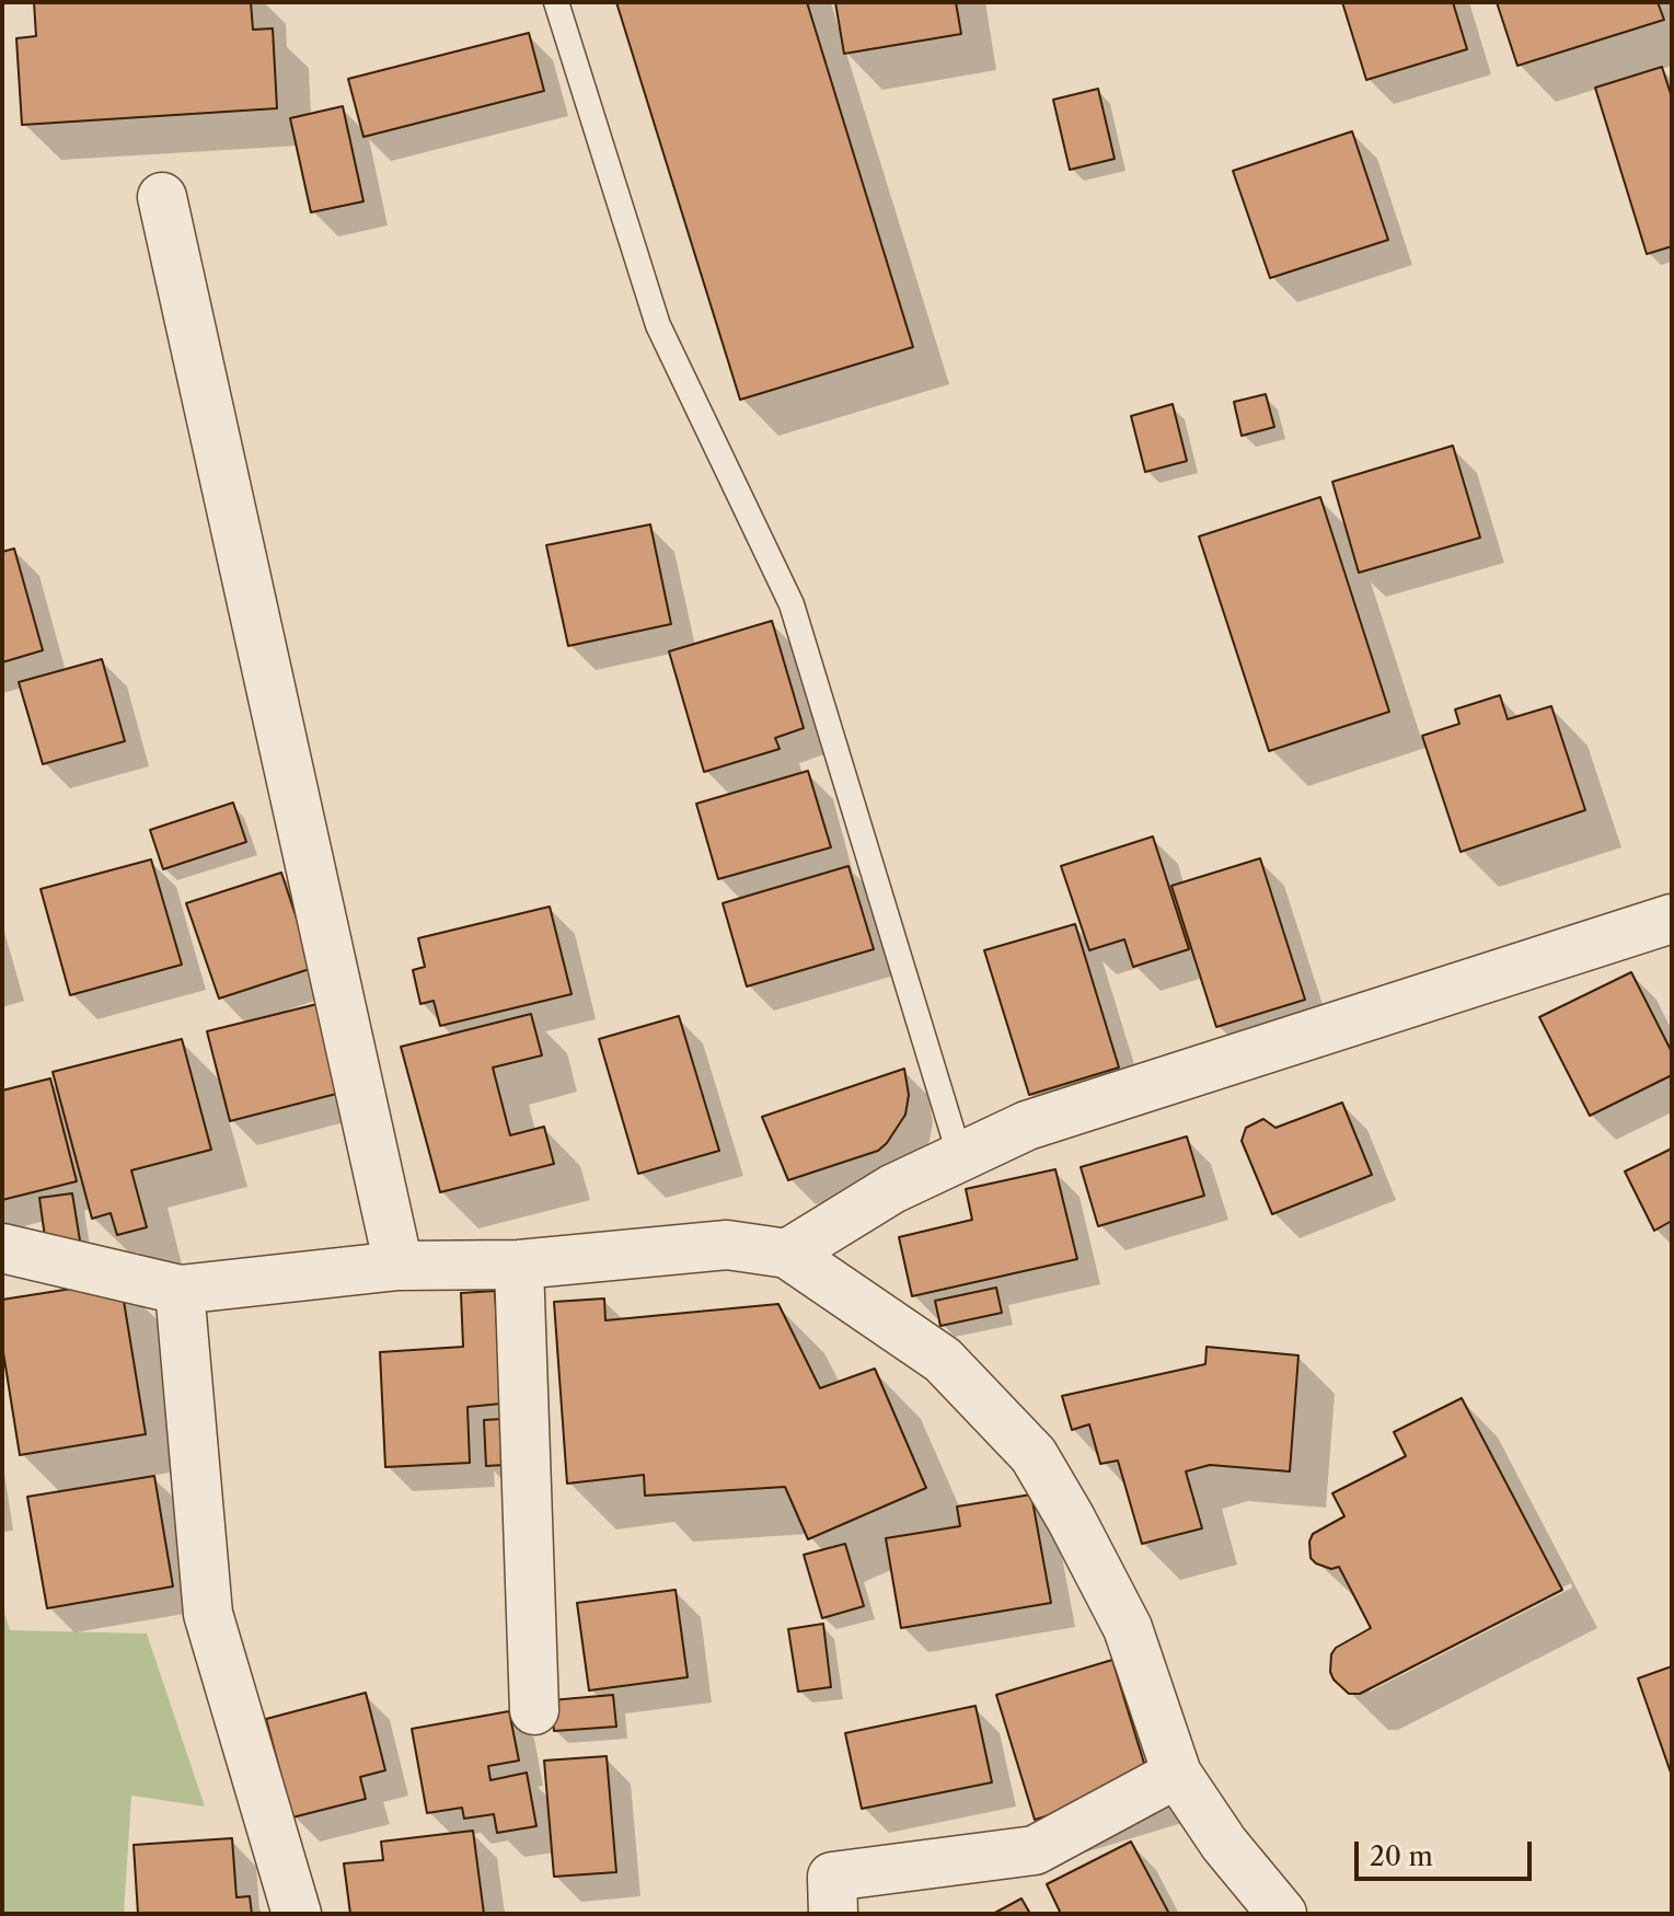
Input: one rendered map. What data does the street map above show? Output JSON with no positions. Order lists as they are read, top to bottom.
{
  "scale_bar": "20 m"
}
